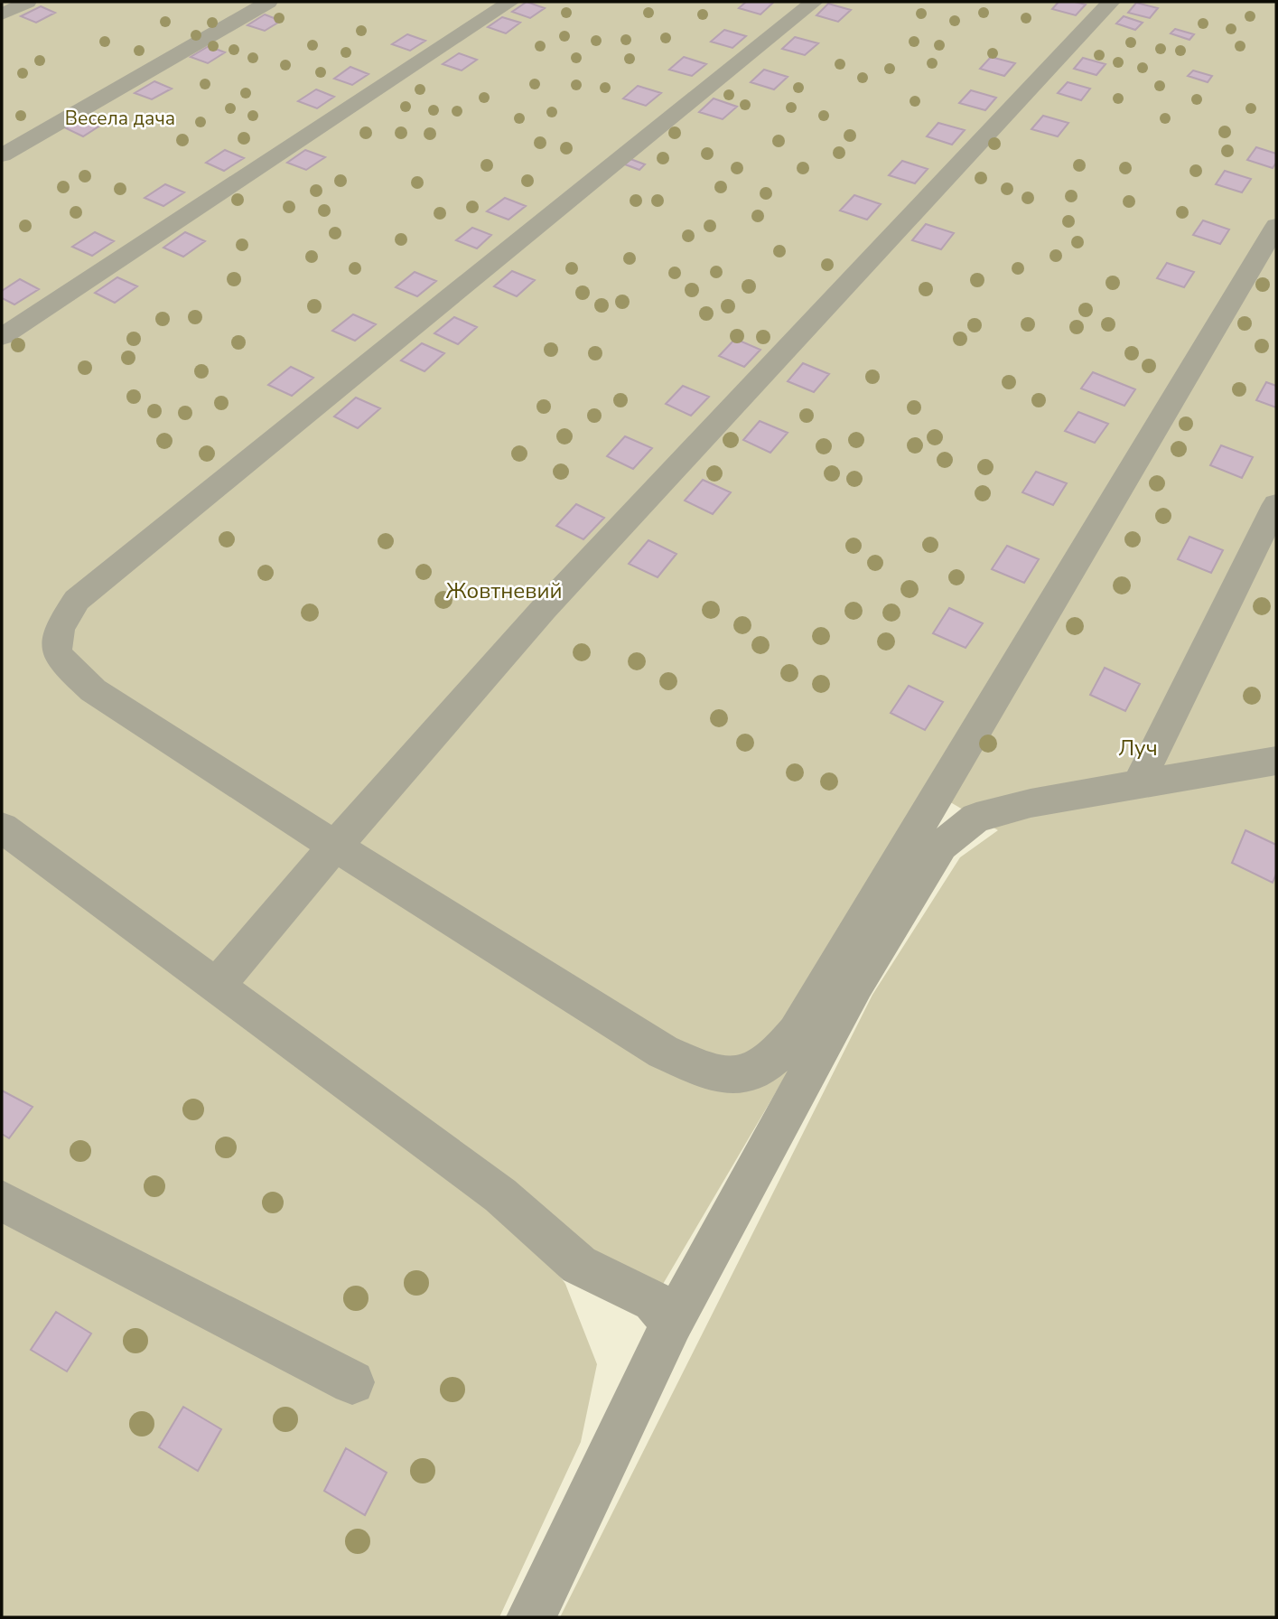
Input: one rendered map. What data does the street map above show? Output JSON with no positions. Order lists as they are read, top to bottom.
{
  "parks": ["Весела дача", "Жовтневий", "Луч"]
}
